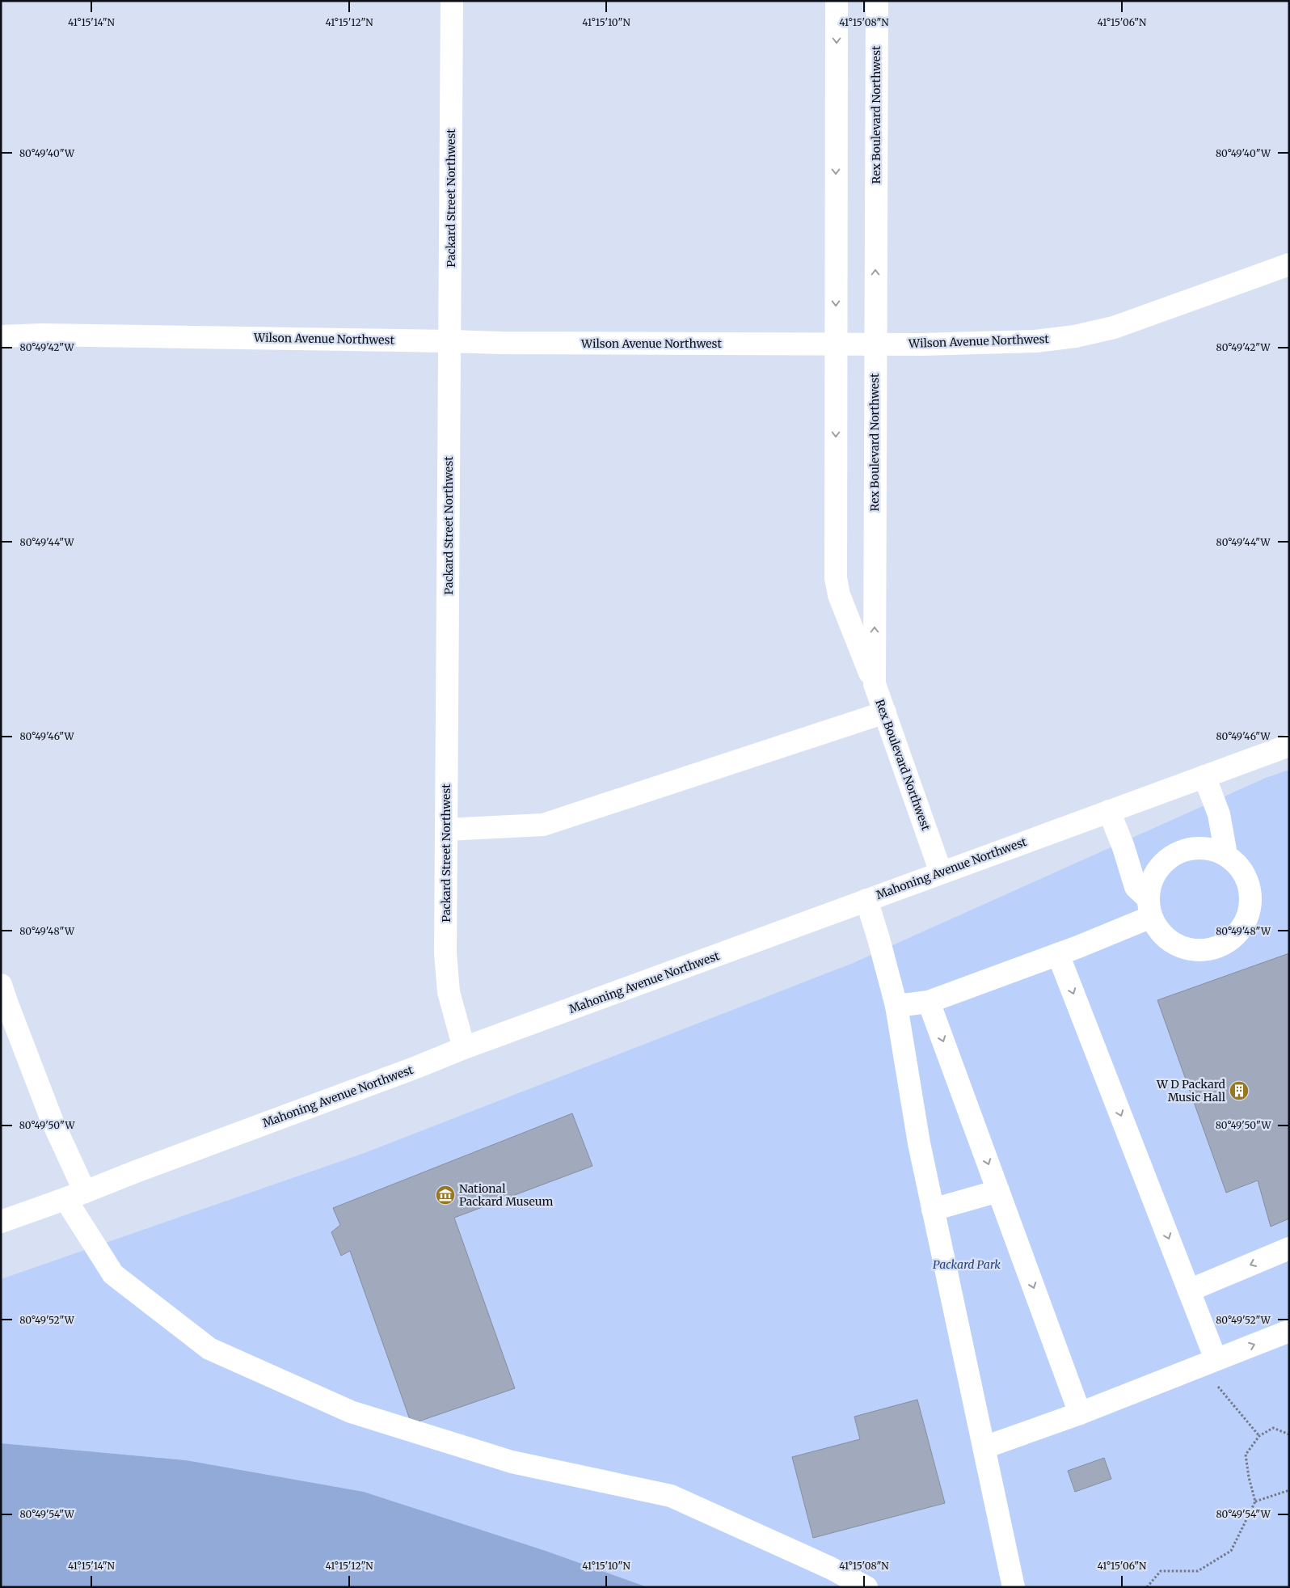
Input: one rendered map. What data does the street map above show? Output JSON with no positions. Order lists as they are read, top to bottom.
{
  "streets": {
    "street": [
      "Rex Boulevard Northwest",
      "Packard Street Northwest",
      "Wilson Avenue Northwest",
      "Mahoning Avenue Northwest"
    ]
  },
  "crossings": [
    ["Rex Boulevard Northwest", "Wilson Avenue Northwest"],
    ["Rex Boulevard Northwest", "Mahoning Avenue Northwest"],
    ["Packard Street Northwest", "Wilson Avenue Northwest"],
    ["Packard Street Northwest", "Mahoning Avenue Northwest"]
  ],
  "parks": ["Packard Park"],
  "places": {
    "building": ["W D Packard Music Hall"],
    "museum": ["National Packard Museum"]
  },
  "coordinates": [
    "41°15'14\"N",
    "41°15'12\"N",
    "41°15'10\"N",
    "41°15'08\"N",
    "41°15'06\"N",
    "80°49'40\"W",
    "80°49'42\"W",
    "80°49'44\"W",
    "80°49'46\"W",
    "80°49'48\"W",
    "80°49'50\"W",
    "80°49'52\"W",
    "80°49'54\"W"
  ]
}
